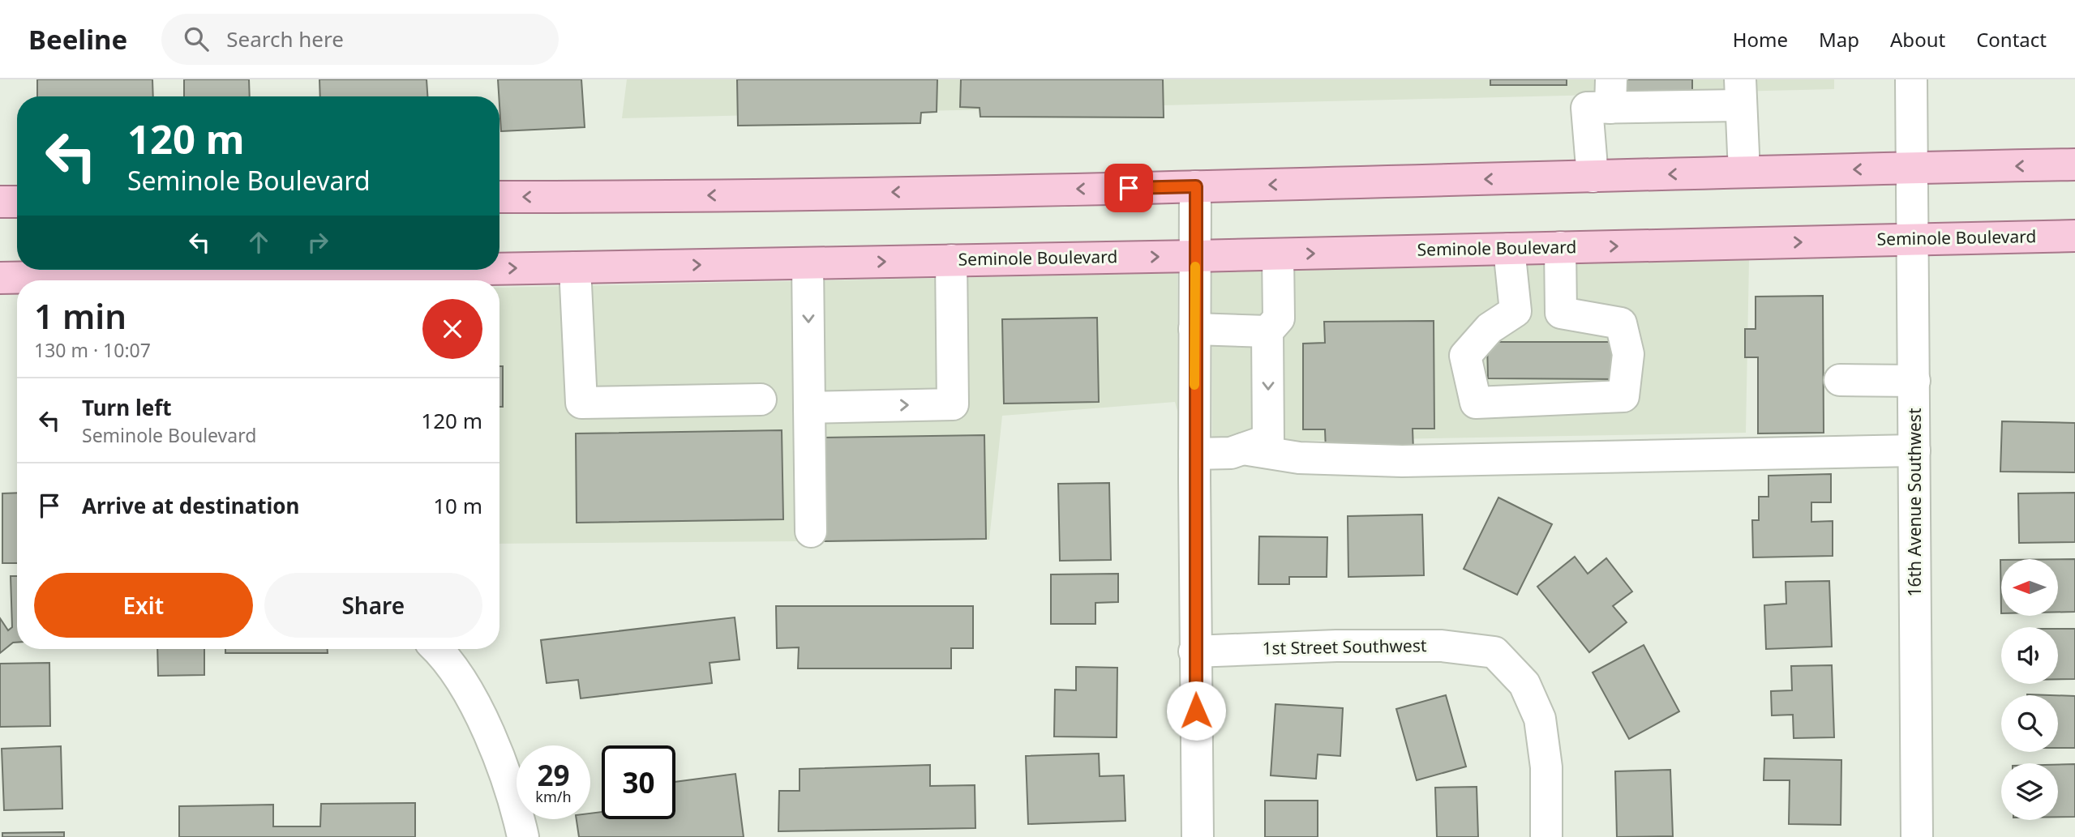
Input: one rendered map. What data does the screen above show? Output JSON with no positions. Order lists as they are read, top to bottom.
{
  "streets": {
    "main road": ["Seminole Boulevard"],
    "street": ["16th Avenue Southwest", "1st Street Southwest"]
  },
  "crossings": [
    ["Seminole Boulevard", "16th Avenue Southwest"]
  ],
  "north": "left",
  "page": {
    "header": "Beeline",
    "search": "Search here",
    "nav": [
      "Home",
      "Map",
      "About",
      "Contact"
    ],
    "turn": ["120 m", "Seminole Boulevard"],
    "heading": ["1 min", "130 m · 10:07"],
    "list": [
      {
        "name": "Turn left",
        "note": "Seminole Boulevard",
        "value": "120 m"
      },
      {
        "name": "Arrive at destination",
        "value": "10 m"
      }
    ],
    "buttons": ["Exit", "Share"],
    "speed": "29 km/h",
    "limit": "30"
  }
}
